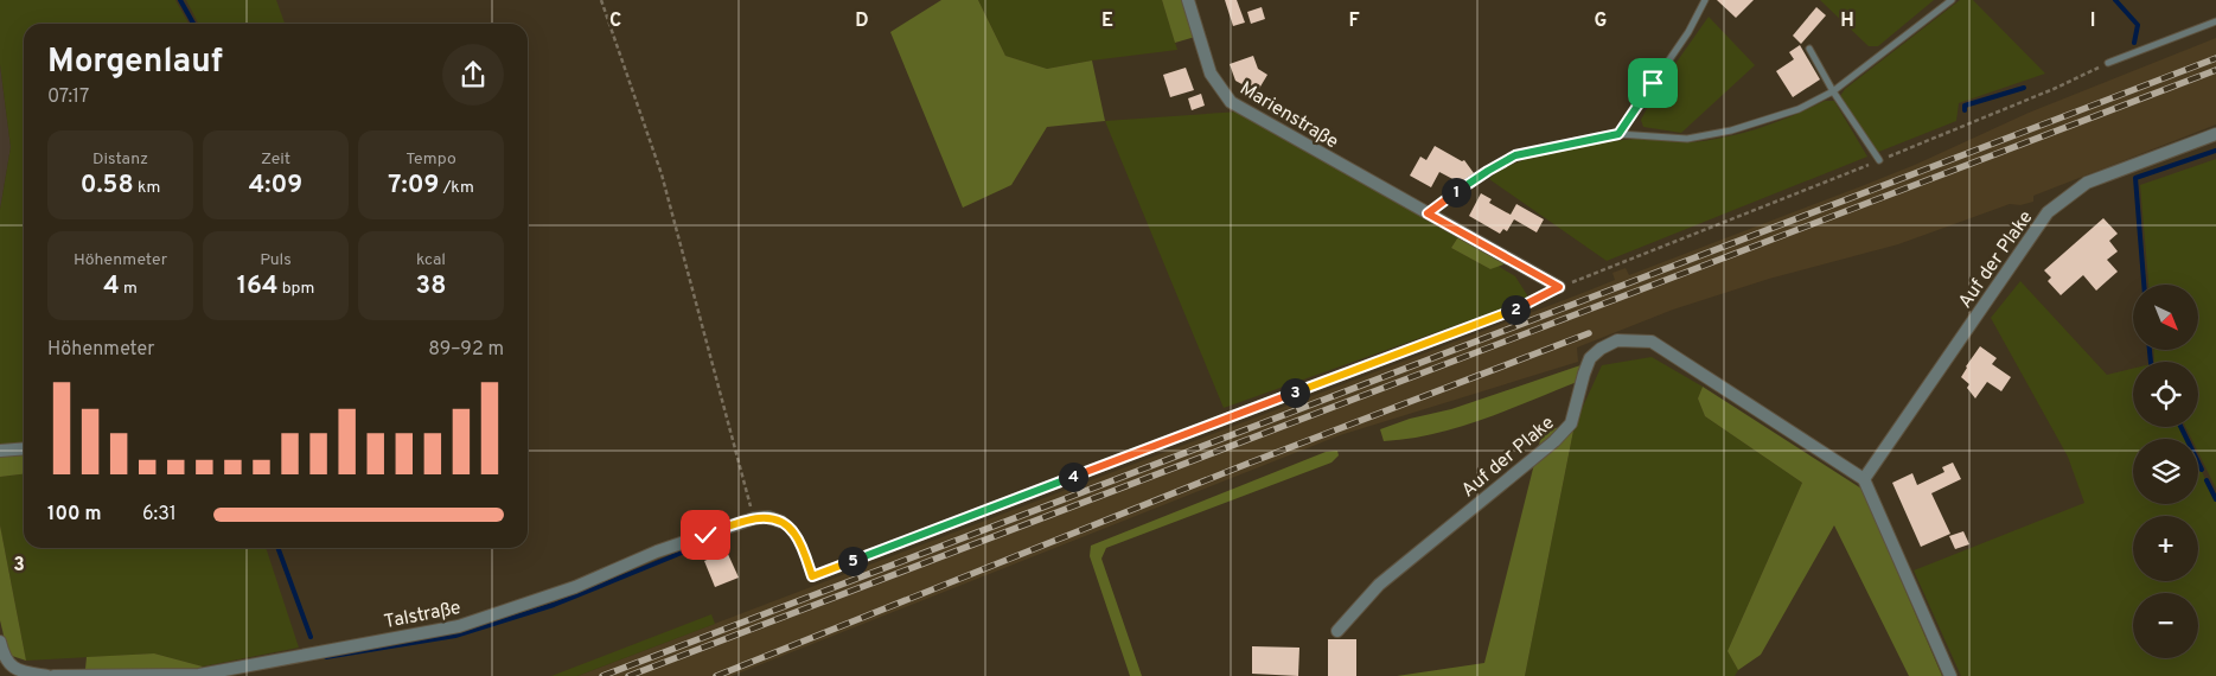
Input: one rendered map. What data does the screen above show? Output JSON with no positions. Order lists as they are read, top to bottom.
{
  "streets": {
    "street": ["Marienstraße", "Auf der Plake", "Talstraße"]
  },
  "north": "bottom right",
  "page": {
    "heading": ["Morgenlauf", "07:17"],
    "stats": [
      ["Distanz", "0.58 km"],
      ["Zeit", "4:09"],
      ["Tempo", "7:09 /km"],
      ["Höhenmeter", "4 m"],
      ["Puls", "164 bpm"],
      ["kcal", "38"]
    ],
    "pins": [
      "1",
      "2",
      "3",
      "4",
      "5"
    ],
    "map_buttons": ["+", "−"],
    "chart": ["Höhenmeter", "89–92 m"],
    "list": [
      {
        "name": "100 m",
        "note": "6:31"
      }
    ]
  },
  "grid": {
    "columns": [
      "C",
      "D",
      "E",
      "F",
      "G",
      "H",
      "I"
    ],
    "rows": ["3"]
  }
}
